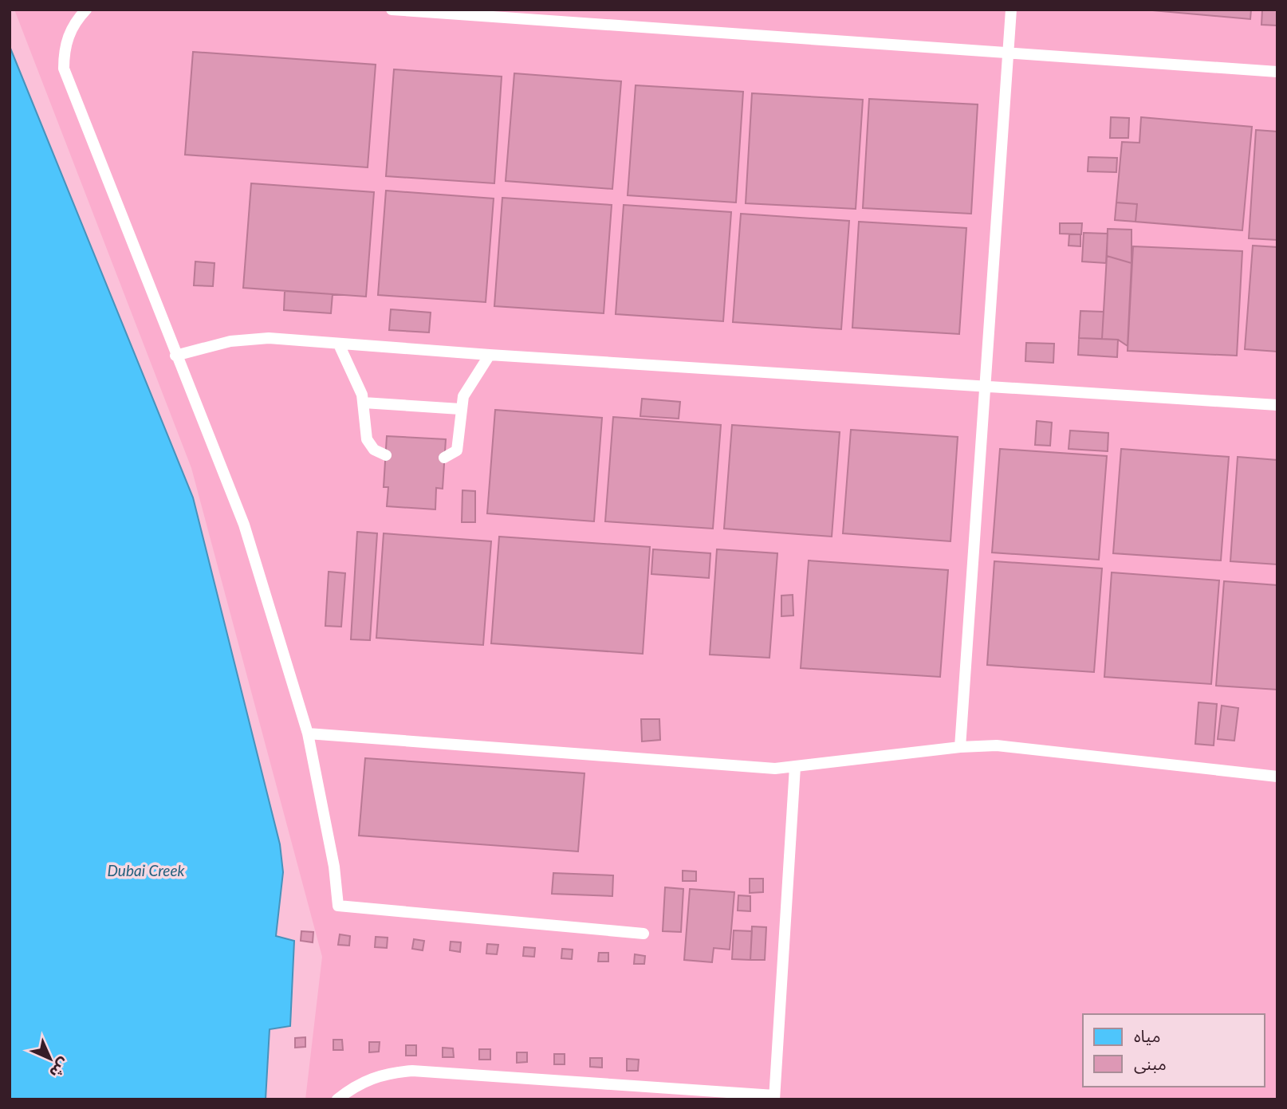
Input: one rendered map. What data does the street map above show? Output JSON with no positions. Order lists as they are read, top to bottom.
{
  "water": ["Dubai Creek"],
  "legend": ["مياه", "مبنى"],
  "north": "bottom right"
}
